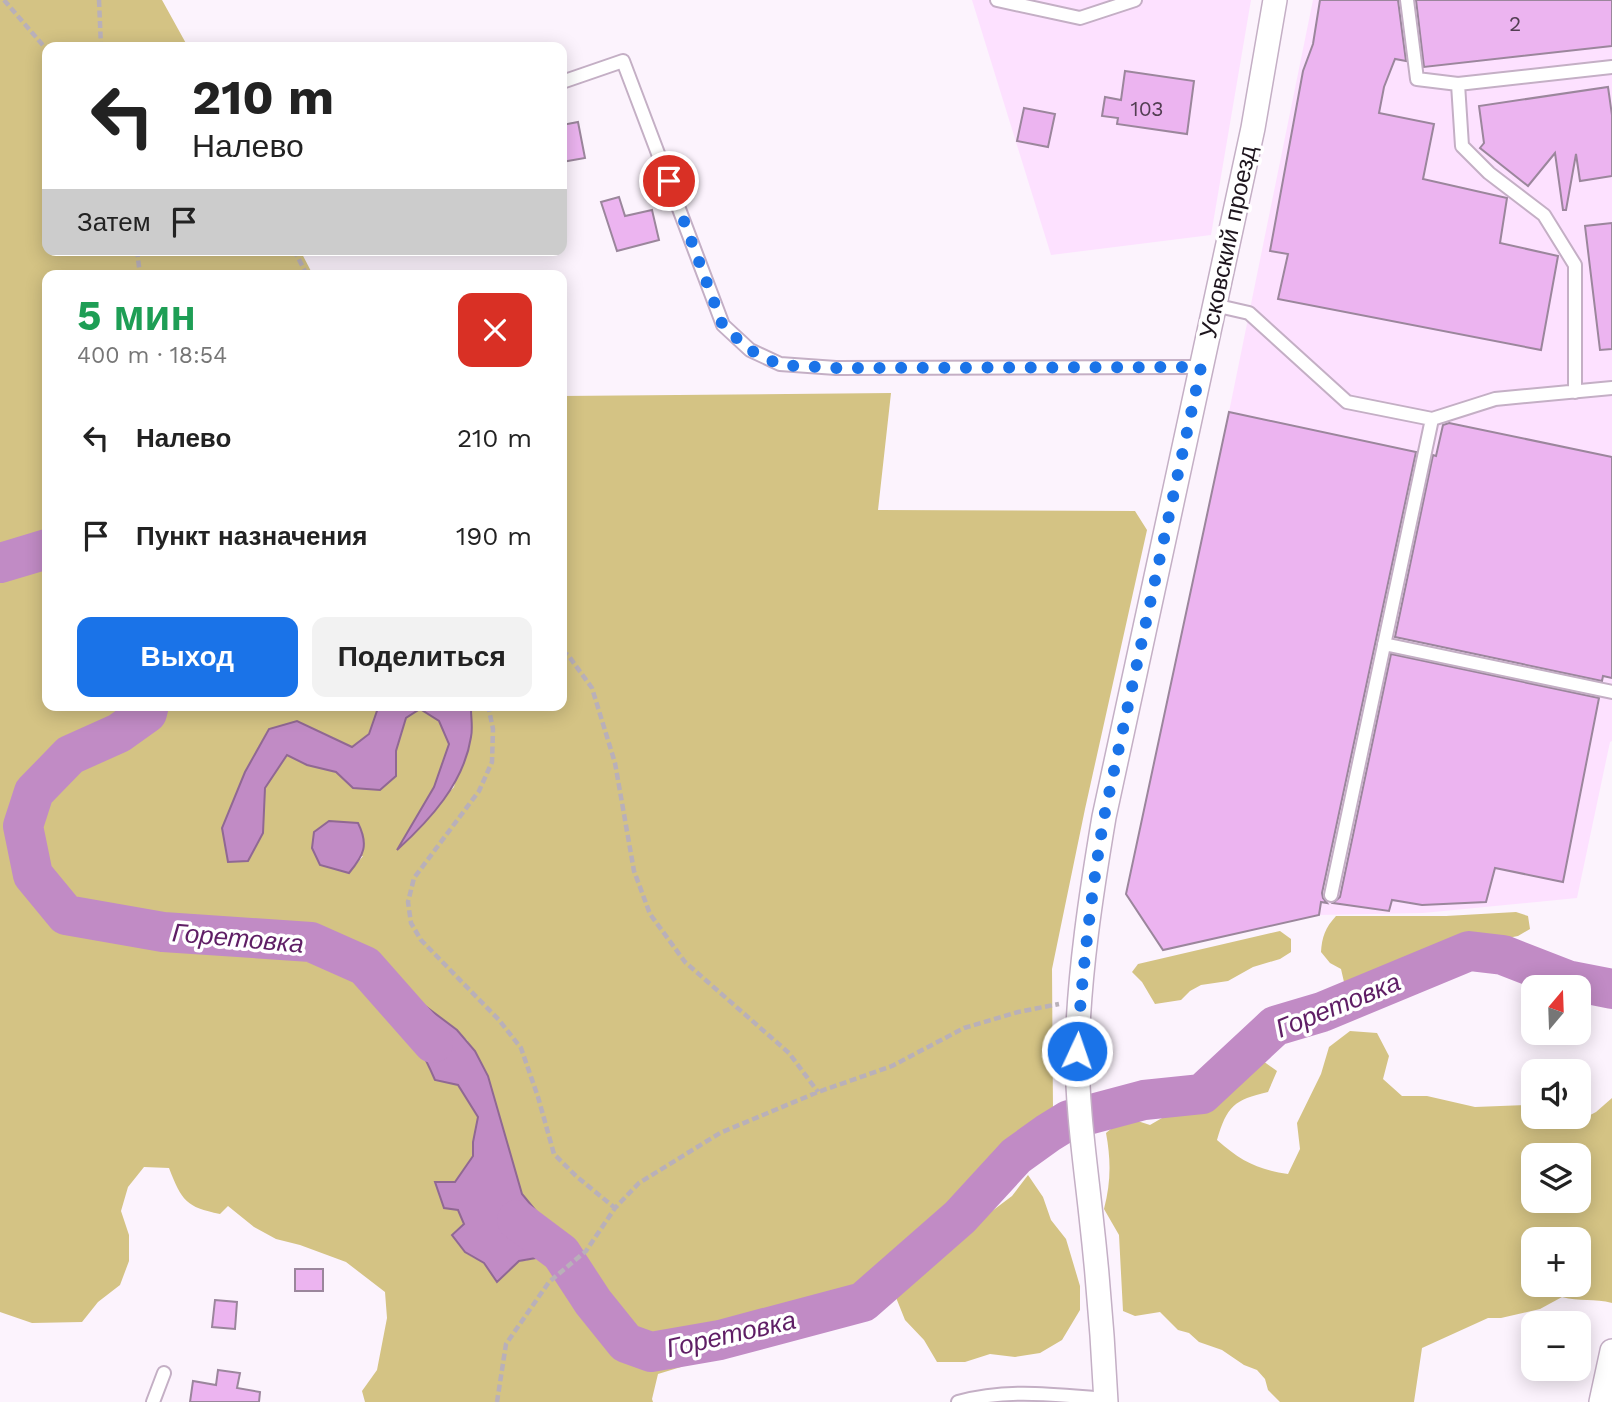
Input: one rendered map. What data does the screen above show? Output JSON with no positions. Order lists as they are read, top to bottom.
{
  "streets": {
    "street": ["Усковский проезд"]
  },
  "water": ["Горетовка"],
  "house_numbers": ["2", "103"],
  "north": "top",
  "page": {
    "turn": ["210 m", "Налево"],
    "then": "Затем",
    "heading": ["5 мин", "400 m · 18:54"],
    "list": [
      {
        "name": "Налево",
        "value": "210 m"
      },
      {
        "name": "Пункт назначения",
        "value": "190 m"
      }
    ],
    "buttons": ["Выход", "Поделиться"],
    "map_buttons": ["+", "−"]
  }
}
